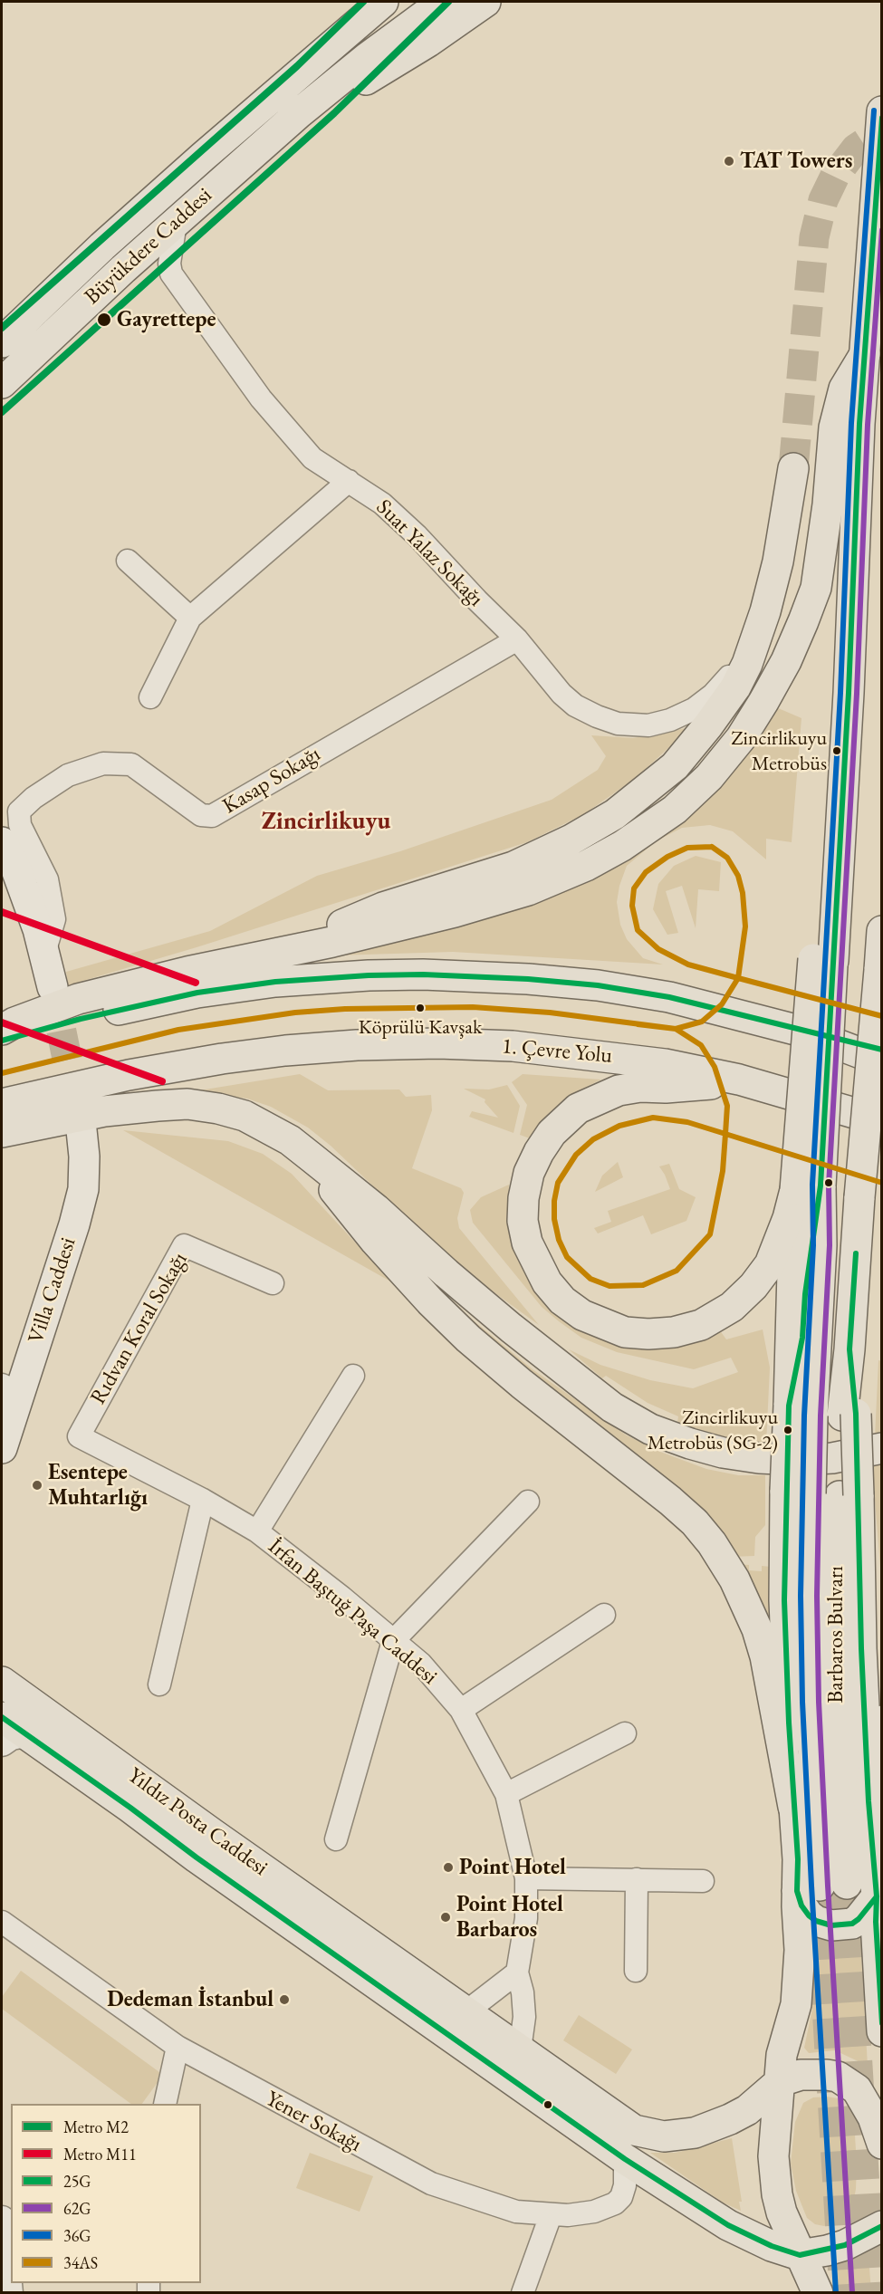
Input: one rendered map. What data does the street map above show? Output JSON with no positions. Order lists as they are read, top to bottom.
{
  "streets": {
    "main road": [
      "Büyükdere Caddesi",
      "1. Çevre Yolu",
      "Villa Caddesi",
      "Barbaros Bulvarı",
      "Yıldız Posta Caddesi"
    ],
    "street": [
      "Suat Yalaz Sokağı",
      "Kasap Sokağı",
      "Rıdvan Koral Sokağı",
      "İrfan Baştuğ Paşa Caddesi",
      "Yener Sokağı"
    ]
  },
  "crossings": [
    ["Büyükdere Caddesi", "Suat Yalaz Sokağı"],
    ["Suat Yalaz Sokağı", "Kasap Sokağı"],
    ["Rıdvan Koral Sokağı", "İrfan Baştuğ Paşa Caddesi"],
    ["İrfan Baştuğ Paşa Caddesi", "Yıldız Posta Caddesi"],
    ["Barbaros Bulvarı", "Yıldız Posta Caddesi"],
    ["Yıldız Posta Caddesi", "Yener Sokağı"]
  ],
  "districts": ["Zincirlikuyu"],
  "places": [
    "TAT Towers",
    "Gayrettepe",
    "Zincirlikuyu Metrobüs",
    "Köprülü Kavşak",
    "Zincirlikuyu Metrobüs (SG-2)",
    "Esentepe Muhtarlığı",
    "Point Hotel",
    "Point Hotel Barbaros",
    "Dedeman İstanbul"
  ],
  "lines": [
    "metro line M2",
    "transit line 36G",
    "transit line 25G",
    "transit line 62G",
    "transit line 34AS",
    "metro line M11"
  ],
  "legend": [
    "Metro M2",
    "Metro M11",
    "25G",
    "62G",
    "36G",
    "34AS"
  ]
}
